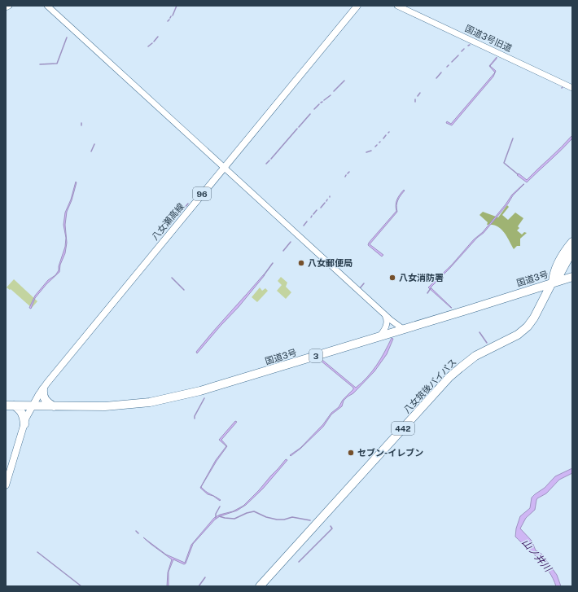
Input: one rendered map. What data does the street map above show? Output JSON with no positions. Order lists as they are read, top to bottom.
{
  "streets": {
    "highway": [
      "国道3号",
      "3",
      "八女筑後バイパス",
      "442"
    ],
    "main road": ["96", "八女瀬高線"],
    "street": ["国道3号旧道"]
  },
  "crossings": [
    ["八女瀬高線", "国道3号"],
    ["国道3号", "八女筑後バイパス"]
  ],
  "water": ["山ノ井川"],
  "places": ["八女郵便局", "八女消防署", "セブン-イレブン"]
}
